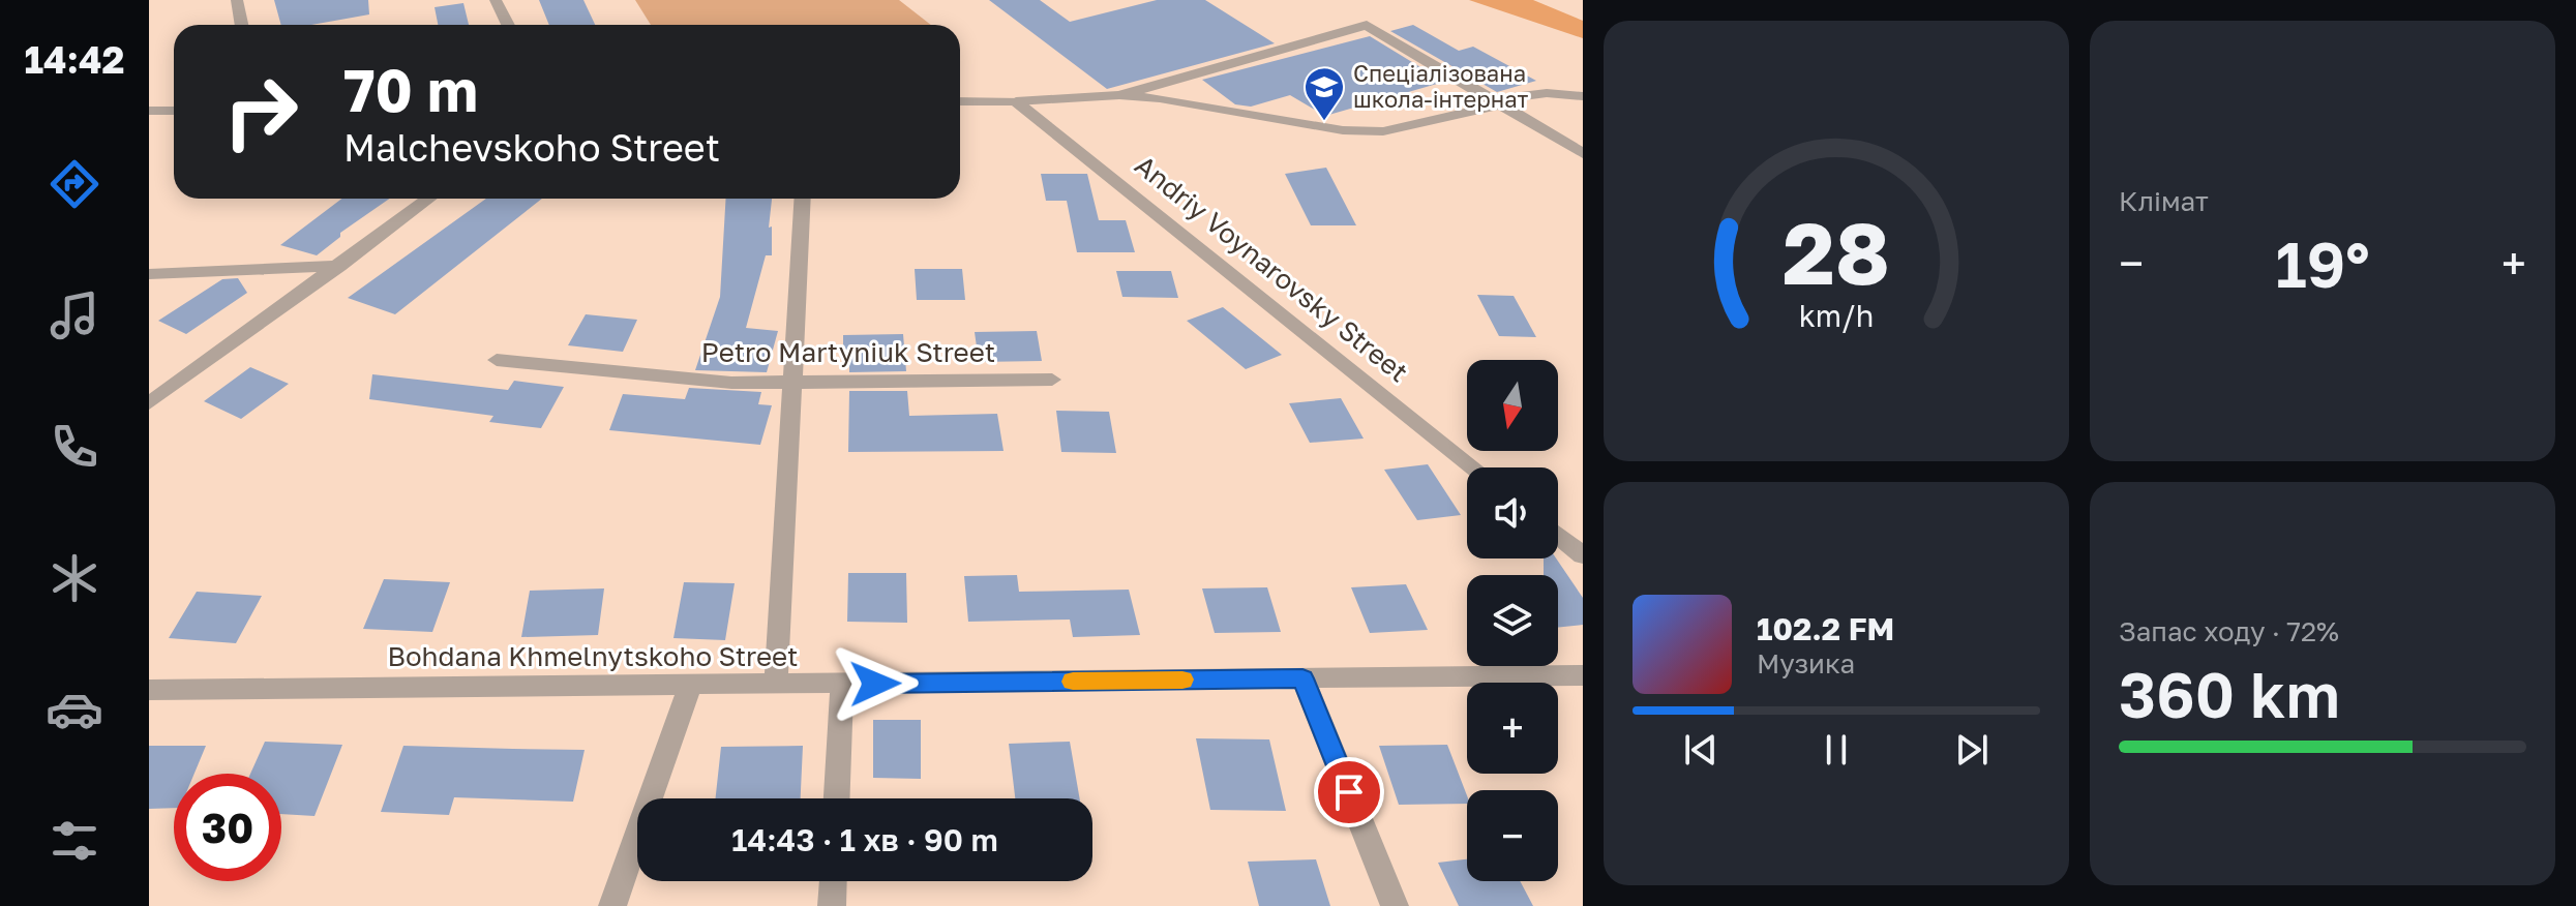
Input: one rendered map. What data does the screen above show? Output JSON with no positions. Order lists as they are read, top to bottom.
{
  "streets": {
    "street": ["Andriy Voynarovsky Street", "Petro Martyniuk Street", "Bohdana Khmelnytskoho Street"]
  },
  "places": {
    "school or university": ["Спеціалізована школа-інтернат"]
  },
  "north": "bottom",
  "page": {
    "tabs": "14:42",
    "tile": [
      "Клімат",
      ["Запас ходу · 72%", "360 km"]
    ],
    "turn": ["70 m", "Malchevskoho Street"],
    "heat": ["−", "19°", "+"],
    "map_buttons": ["+", "−"],
    "song": ["102.2 FM", "Музика"],
    "limit": "30",
    "trip": "14:43 · 1 хв · 90 m",
    "gauge": ["28", "km/h"]
  }
}
